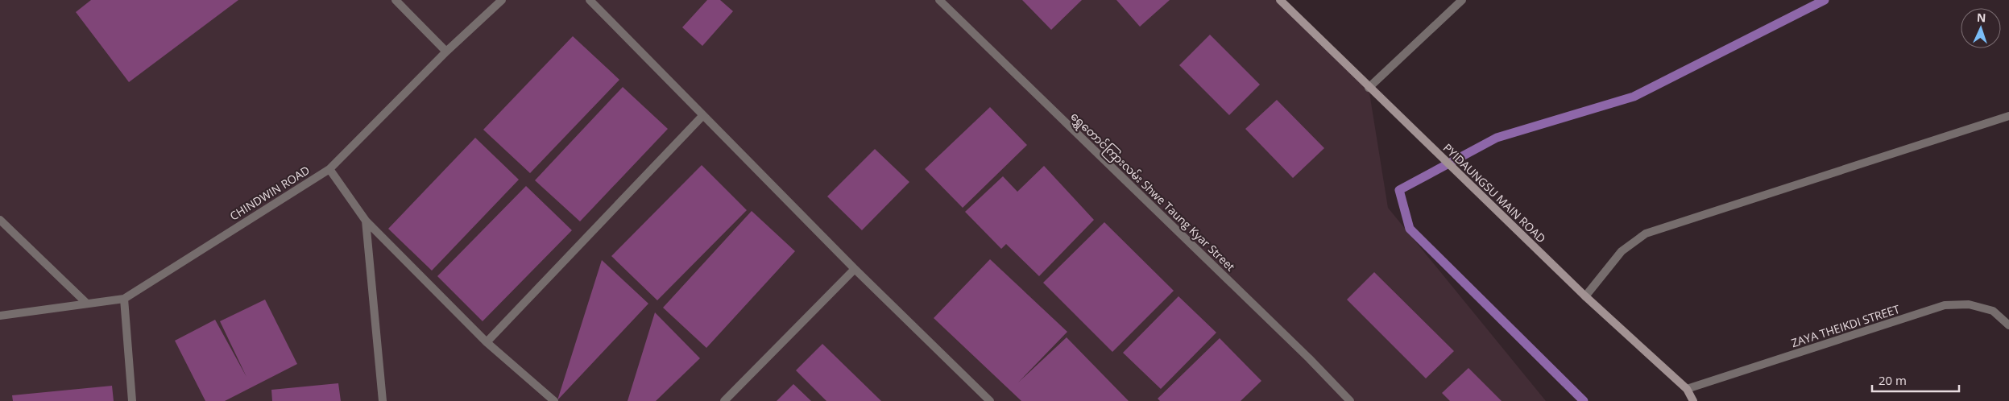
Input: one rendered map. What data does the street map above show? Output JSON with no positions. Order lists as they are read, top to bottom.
{
  "streets": {
    "main road": ["PYIDAUNGSU MAIN ROAD"],
    "street": ["ရွှေတောင်ကြားလမ်း Shwe Taung Kyar Street", "CHINDWIN ROAD", "ZAYA THEIKDI STREET"]
  },
  "crossings": [
    ["PYIDAUNGSU MAIN ROAD", "ZAYA THEIKDI STREET"]
  ],
  "scale_bar": "20 m",
  "north": "top"
}
